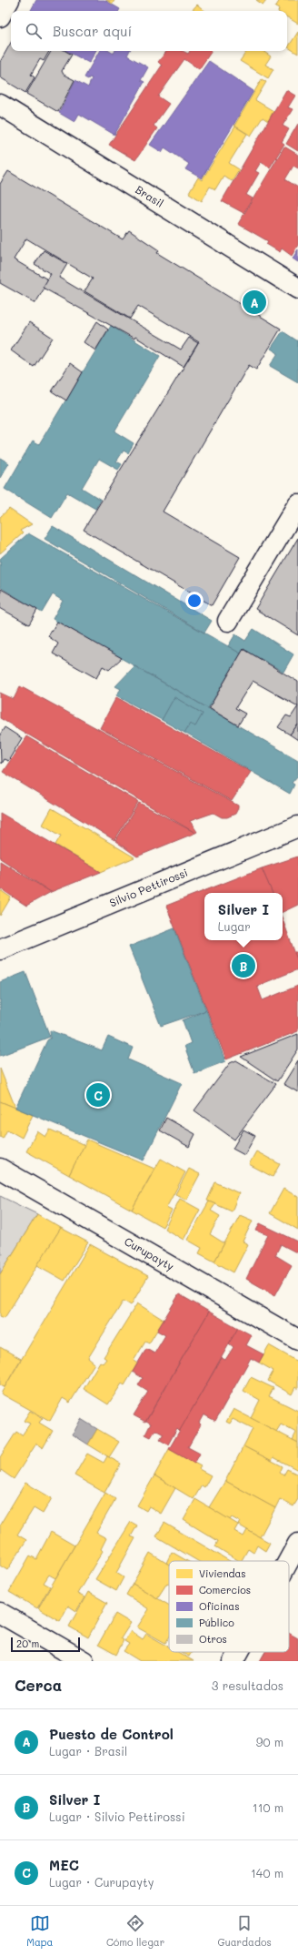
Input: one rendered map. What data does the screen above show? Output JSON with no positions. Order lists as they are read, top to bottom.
{
  "streets": {
    "street": ["Brasil", "Silvio Pettirossi", "Curupayty"]
  },
  "legend": [
    "Viviendas",
    "Comercios",
    "Oficinas",
    "Público",
    "Otros"
  ],
  "scale_bar": "20 m",
  "page": {
    "search": "Buscar aquí",
    "pins": ["A", "B", "C"],
    "popup": ["Silver I", "Lugar"],
    "scale": "20 m",
    "heading": ["Cerca", "3 resultados"],
    "list": [
      {
        "mark": "A",
        "name": "Puesto de Control",
        "note": "Lugar · Brasil",
        "value": "90 m"
      },
      {
        "mark": "B",
        "name": "Silver I",
        "note": "Lugar · Silvio Pettirossi",
        "value": "110 m"
      },
      {
        "mark": "C",
        "name": "MEC",
        "note": "Lugar · Curupayty",
        "value": "140 m"
      }
    ],
    "nav": ["Mapa", "Cómo llegar", "Guardados"]
  }
}
